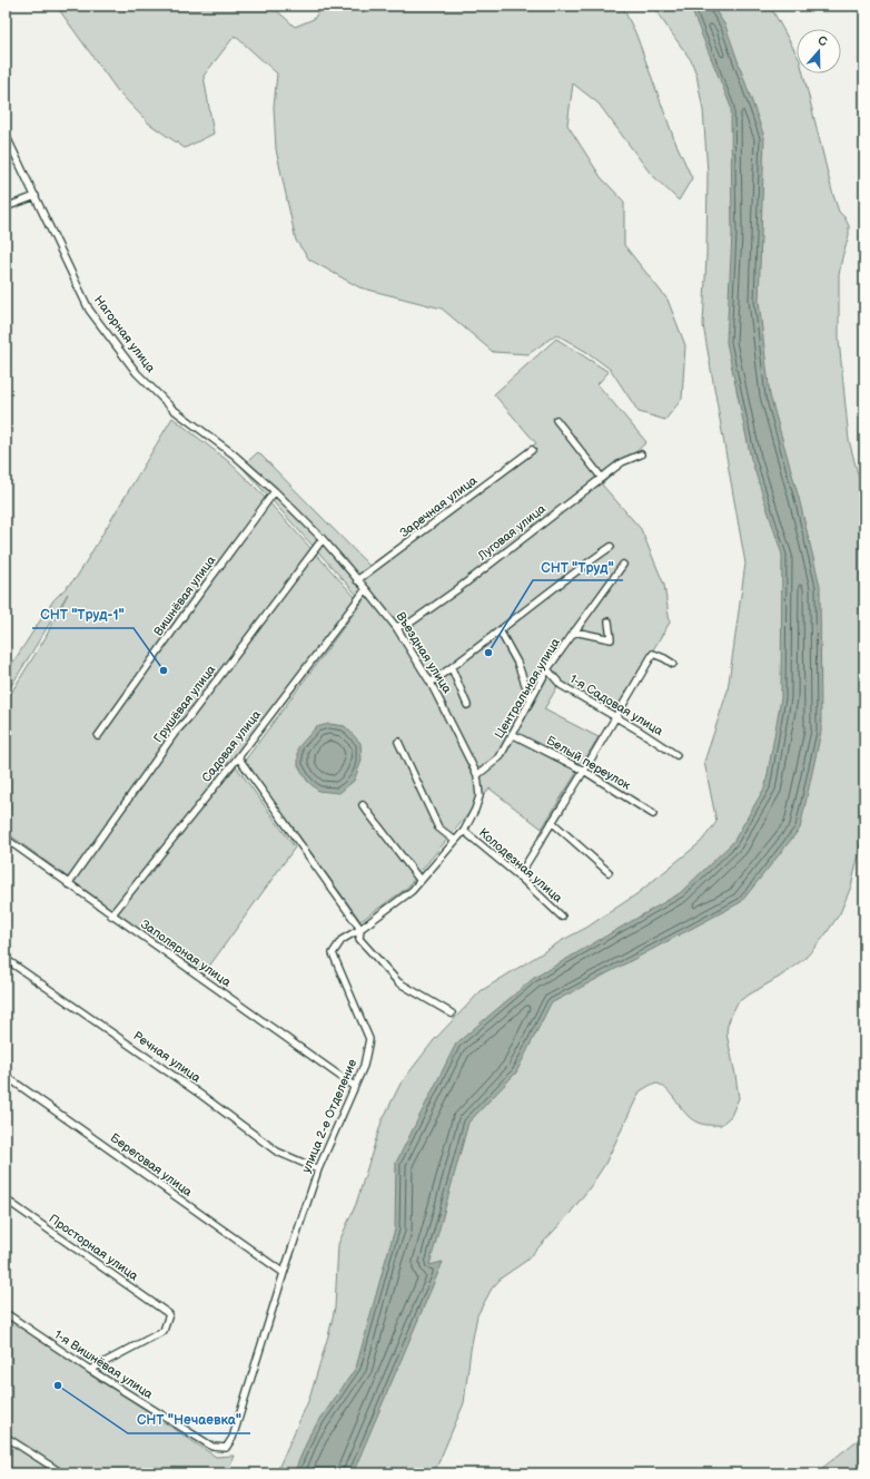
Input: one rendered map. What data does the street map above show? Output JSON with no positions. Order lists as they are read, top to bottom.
{
  "streets": {
    "street": [
      "Нагорная улица",
      "Заречная улица",
      "Луговая улица",
      "Вишнёвая улица",
      "Въездная улица",
      "Центральная улица",
      "Грушёвая улица",
      "1-я Садовая улица",
      "Садовая улица",
      "Белый переулок",
      "Колодезная улица",
      "Заполярная улица",
      "Речная улица",
      "улица 2-е Отделение",
      "Береговая улица",
      "Просторная улица",
      "1-я Вишнёвая улица"
    ]
  },
  "crossings": [
    ["Нагорная улица", "Въездная улица"],
    ["Заречная улица", "Въездная улица"],
    ["Луговая улица", "Въездная улица"],
    ["Вишнёвая улица", "Въездная улица"],
    ["Въездная улица", "Центральная улица"],
    ["Въездная улица", "Грушёвая улица"],
    ["Въездная улица", "Садовая улица"],
    ["Въездная улица", "Колодезная улица"],
    ["Въездная улица", "улица 2-е Отделение"],
    ["Центральная улица", "1-я Садовая улица"],
    ["Центральная улица", "Белый переулок"],
    ["Грушёвая улица", "Заполярная улица"],
    ["Садовая улица", "Заполярная улица"],
    ["Колодезная улица", "улица 2-е Отделение"],
    ["Заполярная улица", "улица 2-е Отделение"],
    ["Речная улица", "улица 2-е Отделение"],
    ["улица 2-е Отделение", "Береговая улица"],
    ["улица 2-е Отделение", "1-я Вишнёвая улица"],
    ["Просторная улица", "1-я Вишнёвая улица"]
  ],
  "places": ["СНТ \"Труд\"", "СНТ \"Труд-1\"", "СНТ \"Нечаевка\""],
  "north": "top"
}
